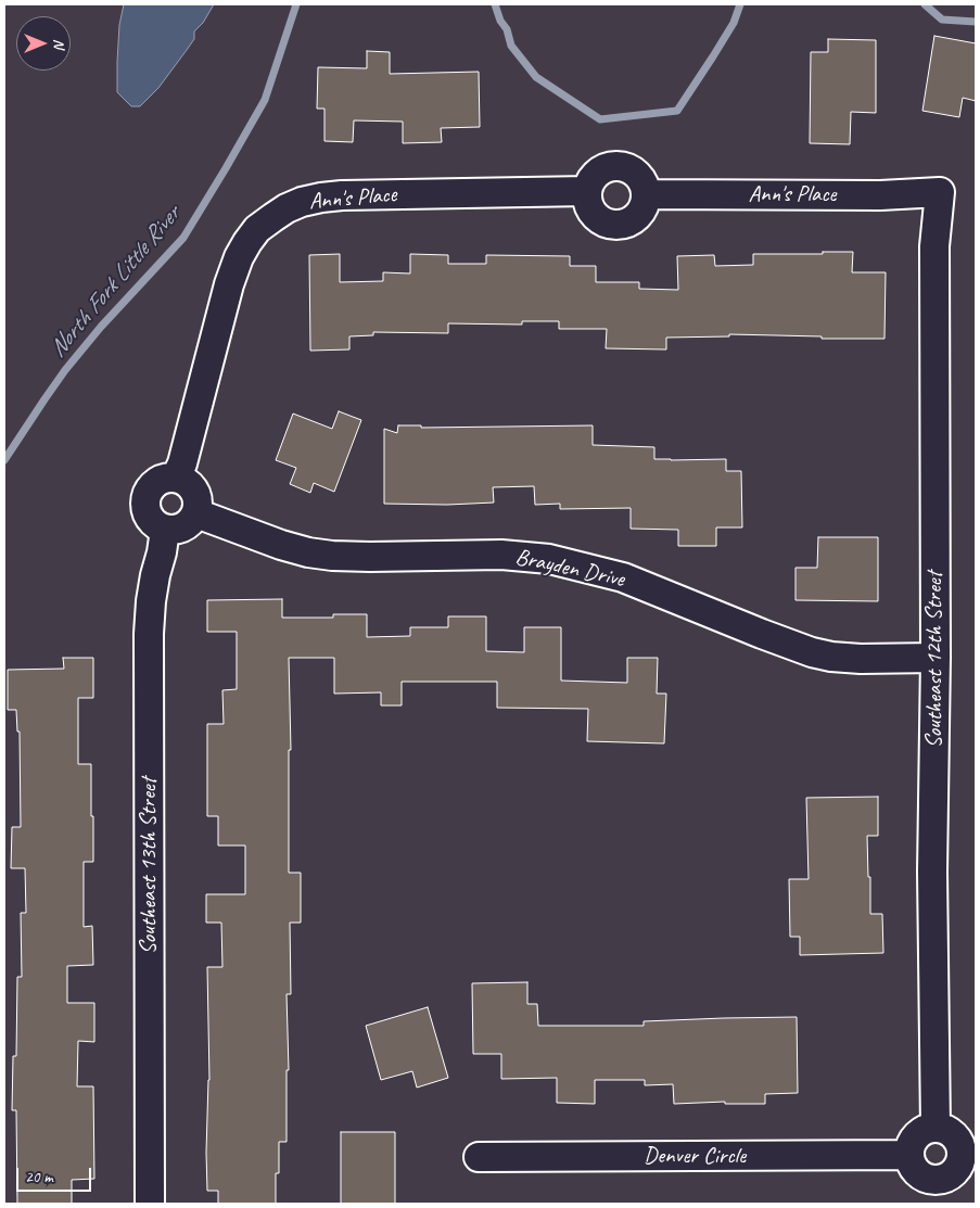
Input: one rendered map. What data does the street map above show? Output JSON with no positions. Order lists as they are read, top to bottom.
{
  "streets": {
    "street": [
      "Ann's Place",
      "Brayden Drive",
      "Southeast 12th Street",
      "Southeast 13th Street",
      "Denver Circle"
    ]
  },
  "crossings": [
    ["Ann's Place", "Brayden Drive"],
    ["Ann's Place", "Southeast 12th Street"],
    ["Ann's Place", "Southeast 13th Street"],
    ["Brayden Drive", "Southeast 12th Street"],
    ["Brayden Drive", "Southeast 13th Street"],
    ["Southeast 12th Street", "Denver Circle"]
  ],
  "water": ["North Fork Little River"],
  "scale_bar": "20 m",
  "north": "right"
}
